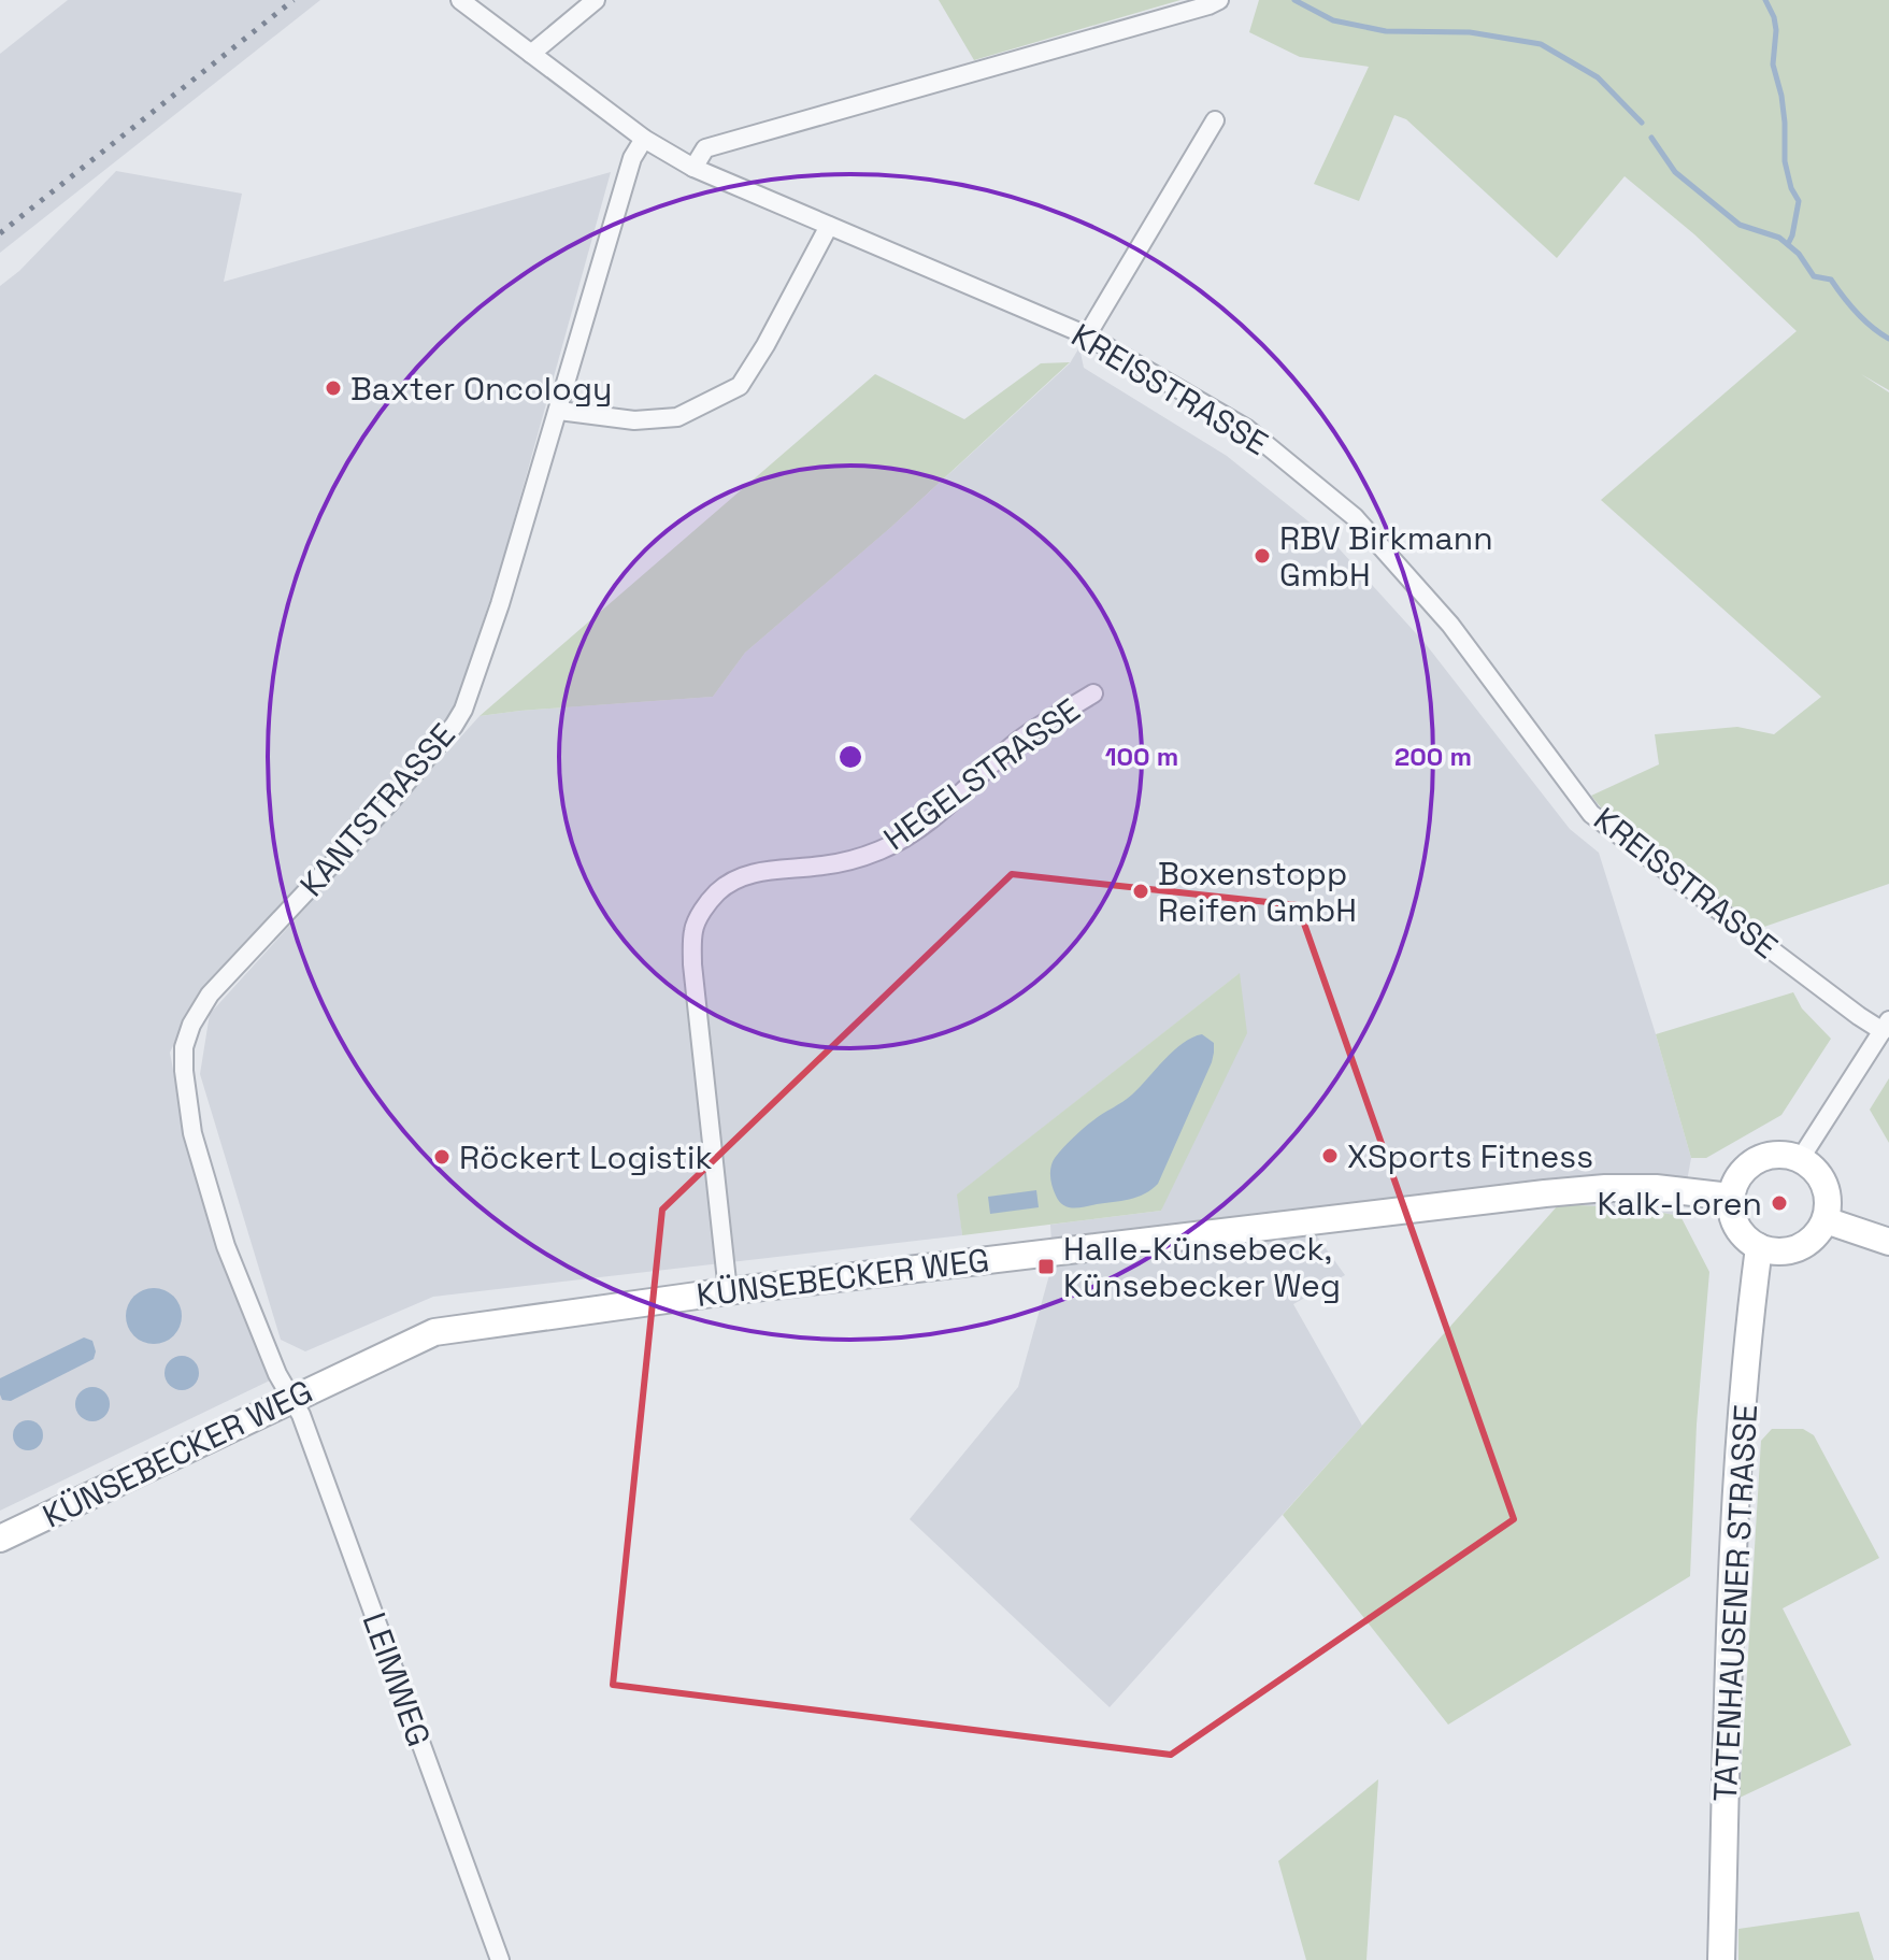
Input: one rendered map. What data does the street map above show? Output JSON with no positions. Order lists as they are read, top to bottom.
{
  "streets": {
    "street": [
      "KREISSTRASSE",
      "HEGELSTRASSE",
      "KANTSTRASSE",
      "KÜNSEBECKER WEG",
      "TATENHAUSENER STRASSE",
      "LEIMWEG"
    ]
  },
  "crossings": [
    ["KREISSTRASSE", "KANTSTRASSE"],
    ["HEGELSTRASSE", "KÜNSEBECKER WEG"],
    ["KANTSTRASSE", "KÜNSEBECKER WEG"],
    ["KANTSTRASSE", "LEIMWEG"],
    ["KÜNSEBECKER WEG", "TATENHAUSENER STRASSE"],
    ["KÜNSEBECKER WEG", "LEIMWEG"]
  ],
  "places": {
    "other": [
      "Baxter Oncology",
      "RBV Birkmann GmbH",
      "Boxenstopp Reifen GmbH",
      "XSports Fitness",
      "Röckert Logistik",
      "Kalk-Loren"
    ],
    "transit": ["Halle-Künsebeck, Künsebecker Weg"]
  },
  "rings": ["100 m", "200 m"]
}
